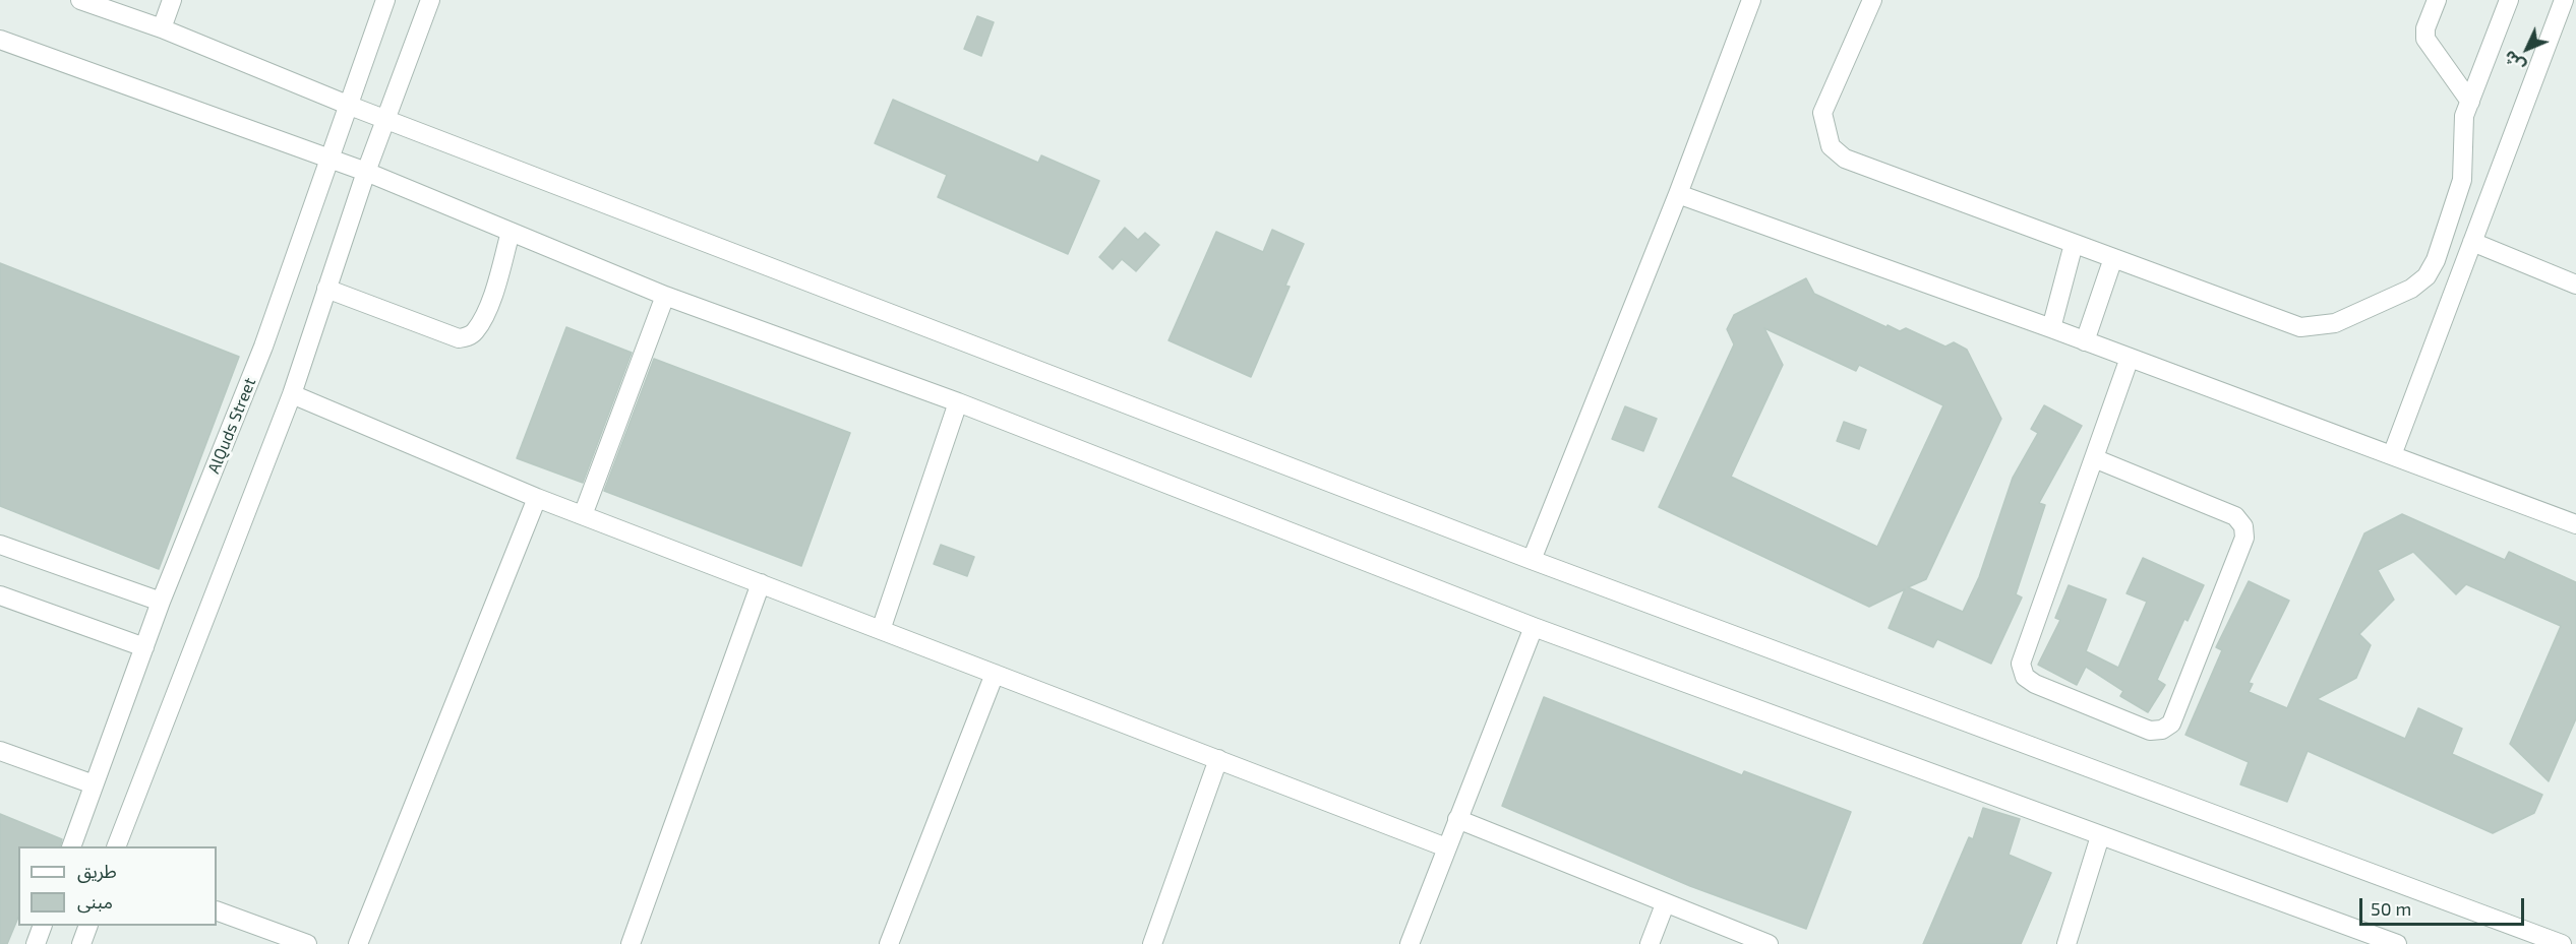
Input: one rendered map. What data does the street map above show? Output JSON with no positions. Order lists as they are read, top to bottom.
{
  "streets": {
    "street": ["AlQuds Street"]
  },
  "legend": ["طريق", "مبنى"],
  "scale_bar": "50 m",
  "north": "bottom left"
}
